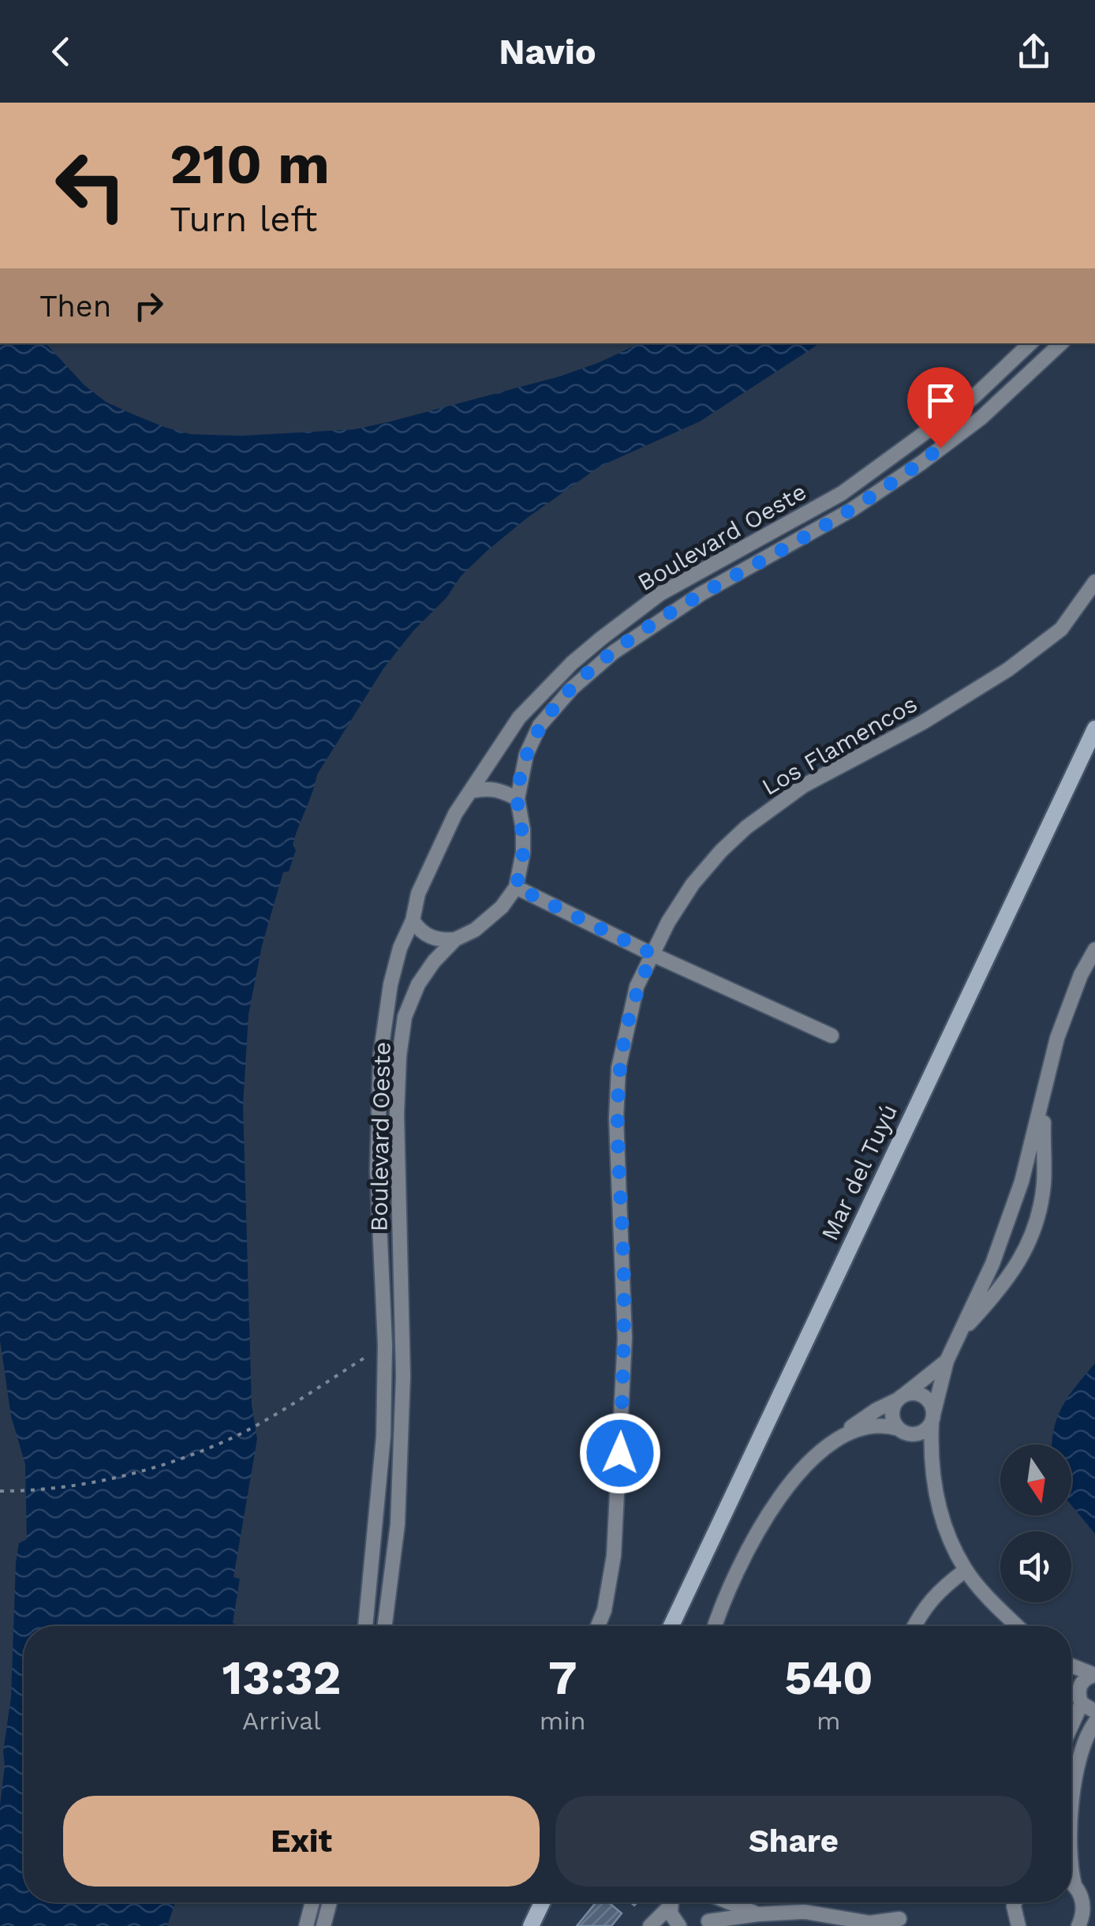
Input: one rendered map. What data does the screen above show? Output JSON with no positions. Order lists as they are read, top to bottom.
{
  "streets": {
    "street": ["Boulevard Oeste", "Los Flamencos", "Mar del Tuyú"]
  },
  "north": "bottom",
  "page": {
    "header": "Navio",
    "turn": ["210 m", "Turn left"],
    "then": "Then",
    "eta": [
      "13:32",
      "Arrival",
      "7",
      "min",
      "540",
      "m"
    ],
    "buttons": ["Exit", "Share"]
  }
}
